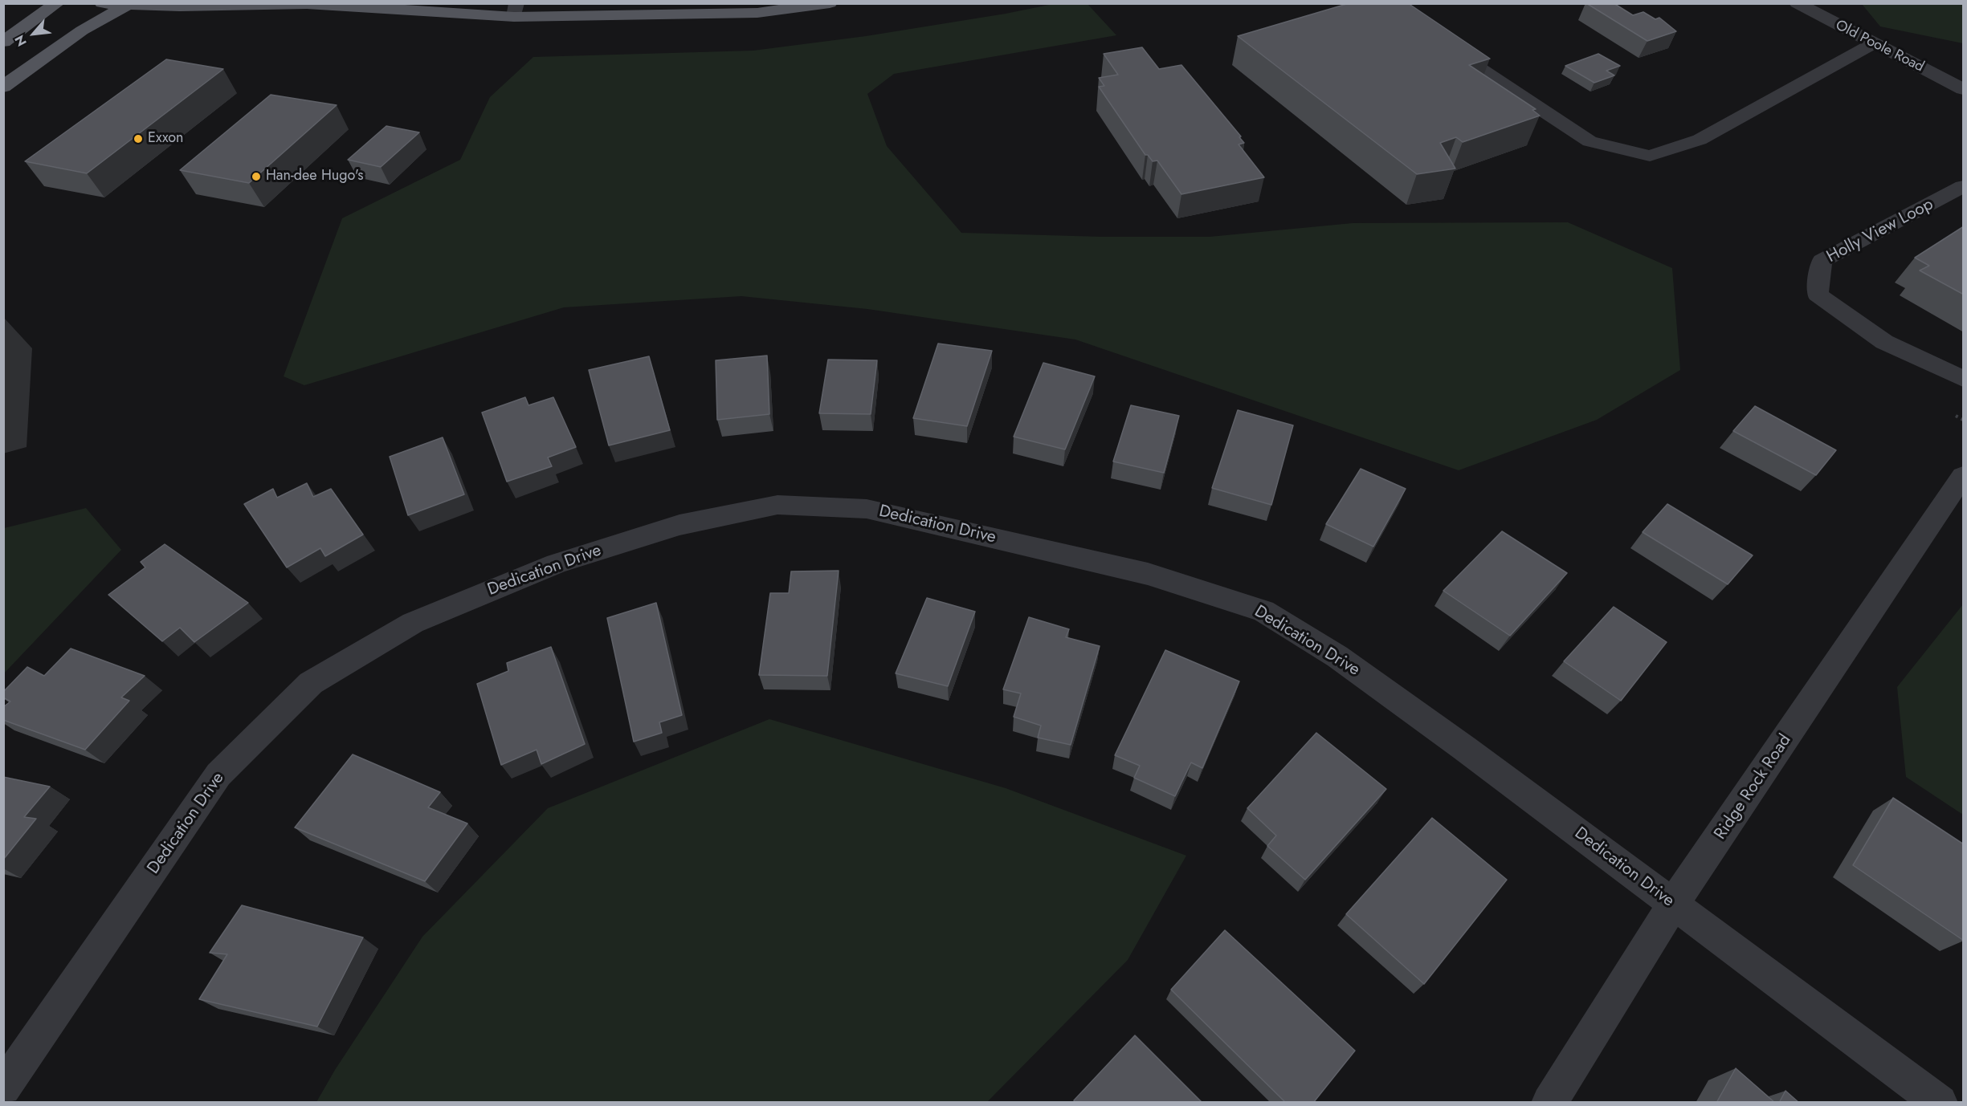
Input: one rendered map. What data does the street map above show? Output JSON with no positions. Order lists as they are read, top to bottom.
{
  "streets": {
    "street": [
      "Old Poole Road",
      "Holly View Loop",
      "Dedication Drive",
      "Ridge Rock Road"
    ]
  },
  "crossings": [
    ["Dedication Drive", "Ridge Rock Road"]
  ],
  "places": ["Exxon", "Han-dee Hugo's"],
  "north": "bottom left"
}
